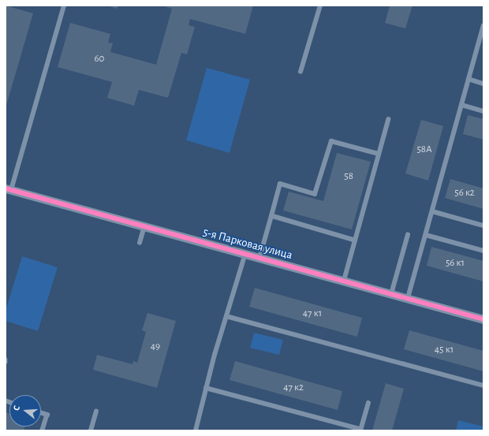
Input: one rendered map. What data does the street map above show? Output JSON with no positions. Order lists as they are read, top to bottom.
{
  "streets": {
    "street": ["5-я Парковая улица"]
  },
  "house_numbers": [
    "60",
    "58А",
    "58",
    "56 к2",
    "56 к1",
    "47 к1",
    "49",
    "45 к1",
    "47 к2"
  ],
  "north": "left"
}
